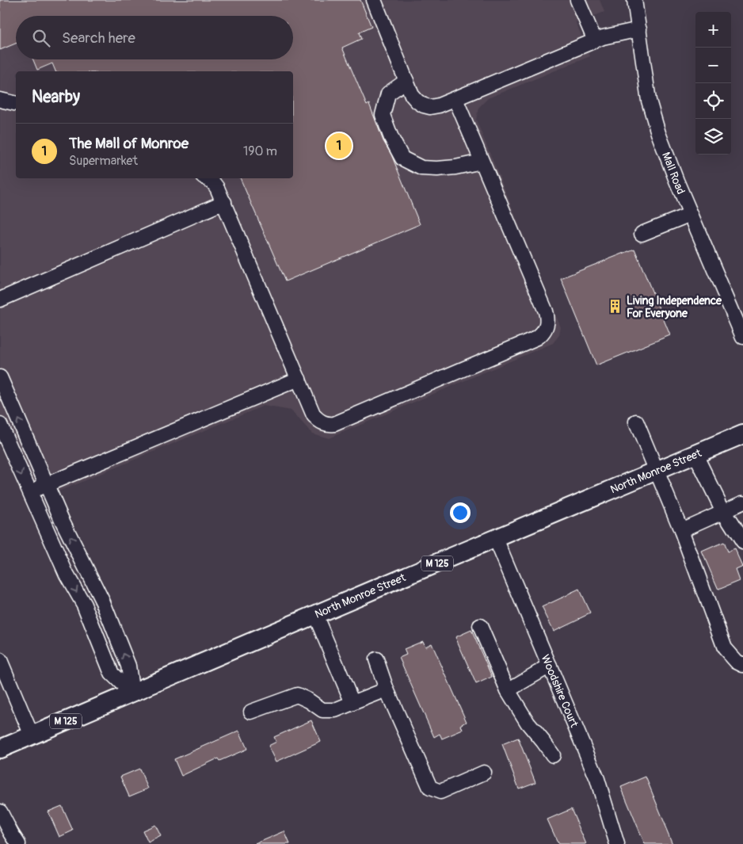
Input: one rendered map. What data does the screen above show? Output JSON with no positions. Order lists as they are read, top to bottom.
{
  "streets": {
    "main road": ["North Monroe Street", "M 125"],
    "street": ["Mall Road", "Woodshire Court"]
  },
  "crossings": [
    ["North Monroe Street", "Woodshire Court"]
  ],
  "places": {
    "building": ["Living Independence For Everyone"]
  },
  "page": {
    "map_buttons": ["+", "−"],
    "search": "Search here",
    "heading": "Nearby",
    "list": [
      {
        "mark": "1",
        "name": "The Mall of Monroe",
        "note": "Supermarket",
        "value": "190 m"
      }
    ],
    "pins": "1"
  }
}
